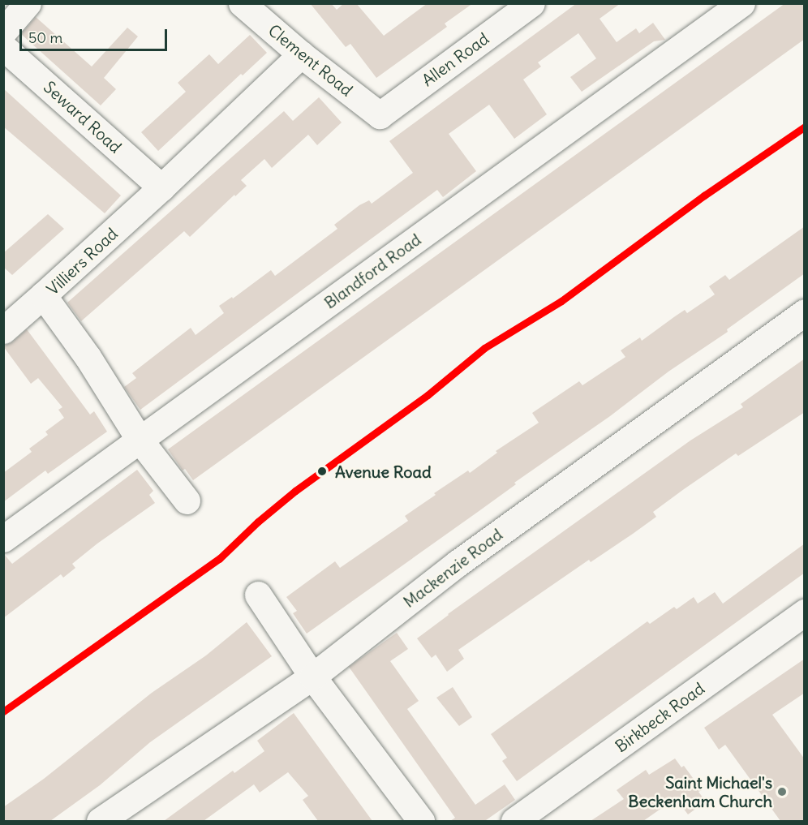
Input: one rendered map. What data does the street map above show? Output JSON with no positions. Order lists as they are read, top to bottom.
{
  "streets": {
    "street": [
      "Allen Road",
      "Clement Road",
      "Seward Road",
      "Villiers Road",
      "Blandford Road",
      "Mackenzie Road",
      "Birkbeck Road"
    ]
  },
  "crossings": [
    ["Allen Road", "Clement Road"],
    ["Clement Road", "Villiers Road"],
    ["Seward Road", "Villiers Road"],
    ["Villiers Road", "Blandford Road"]
  ],
  "places": ["Avenue Road", "Saint Michael's Beckenham Church"],
  "scale_bar": "50 m"
}
